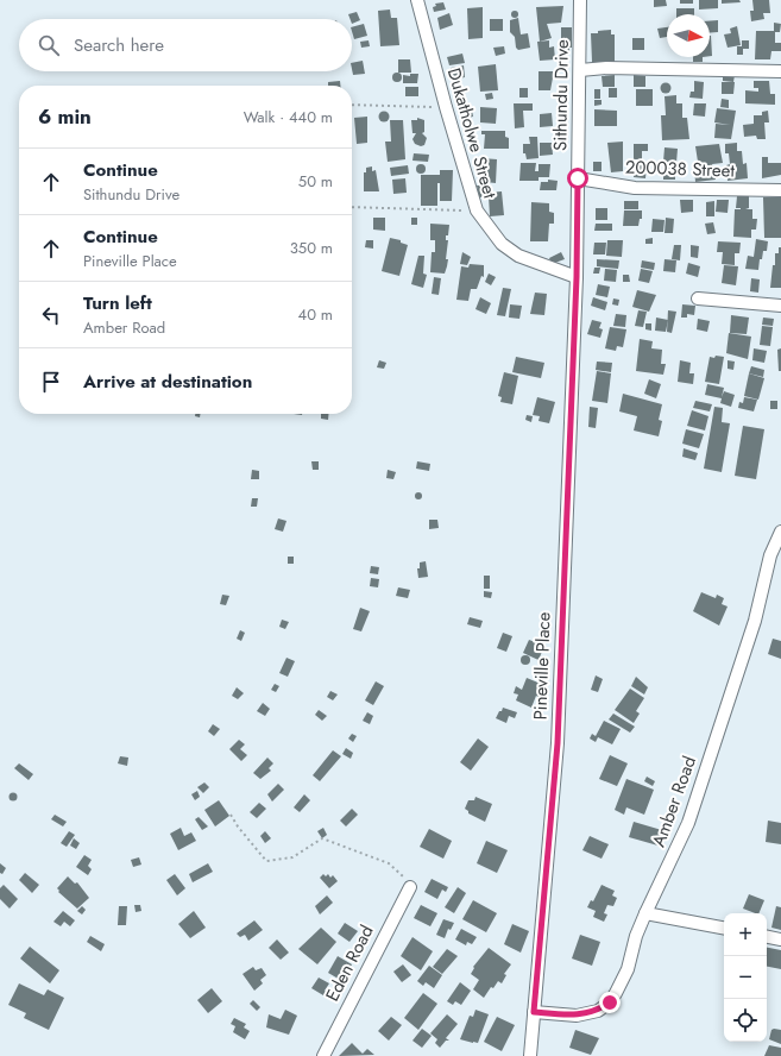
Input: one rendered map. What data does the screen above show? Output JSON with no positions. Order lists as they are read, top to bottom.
{
  "streets": {
    "street": [
      "Sithundu Drive",
      "Dukatholwe Street",
      "200038 Street",
      "Pineville Place",
      "Amber Road",
      "Eden Road"
    ]
  },
  "crossings": [
    ["Sithundu Drive", "Dukatholwe Street"],
    ["Sithundu Drive", "200038 Street"],
    ["Sithundu Drive", "Pineville Place"],
    ["Dukatholwe Street", "Pineville Place"],
    ["Pineville Place", "Amber Road"]
  ],
  "north": "right",
  "page": {
    "search": "Search here",
    "heading": ["6 min", "Walk · 440 m"],
    "list": [
      ["Continue", "Sithundu Drive", "50 m"],
      ["Continue", "Pineville Place", "350 m"],
      ["Turn left", "Amber Road", "40 m"],
      "Arrive at destination"
    ],
    "map_buttons": ["+", "−"]
  }
}
